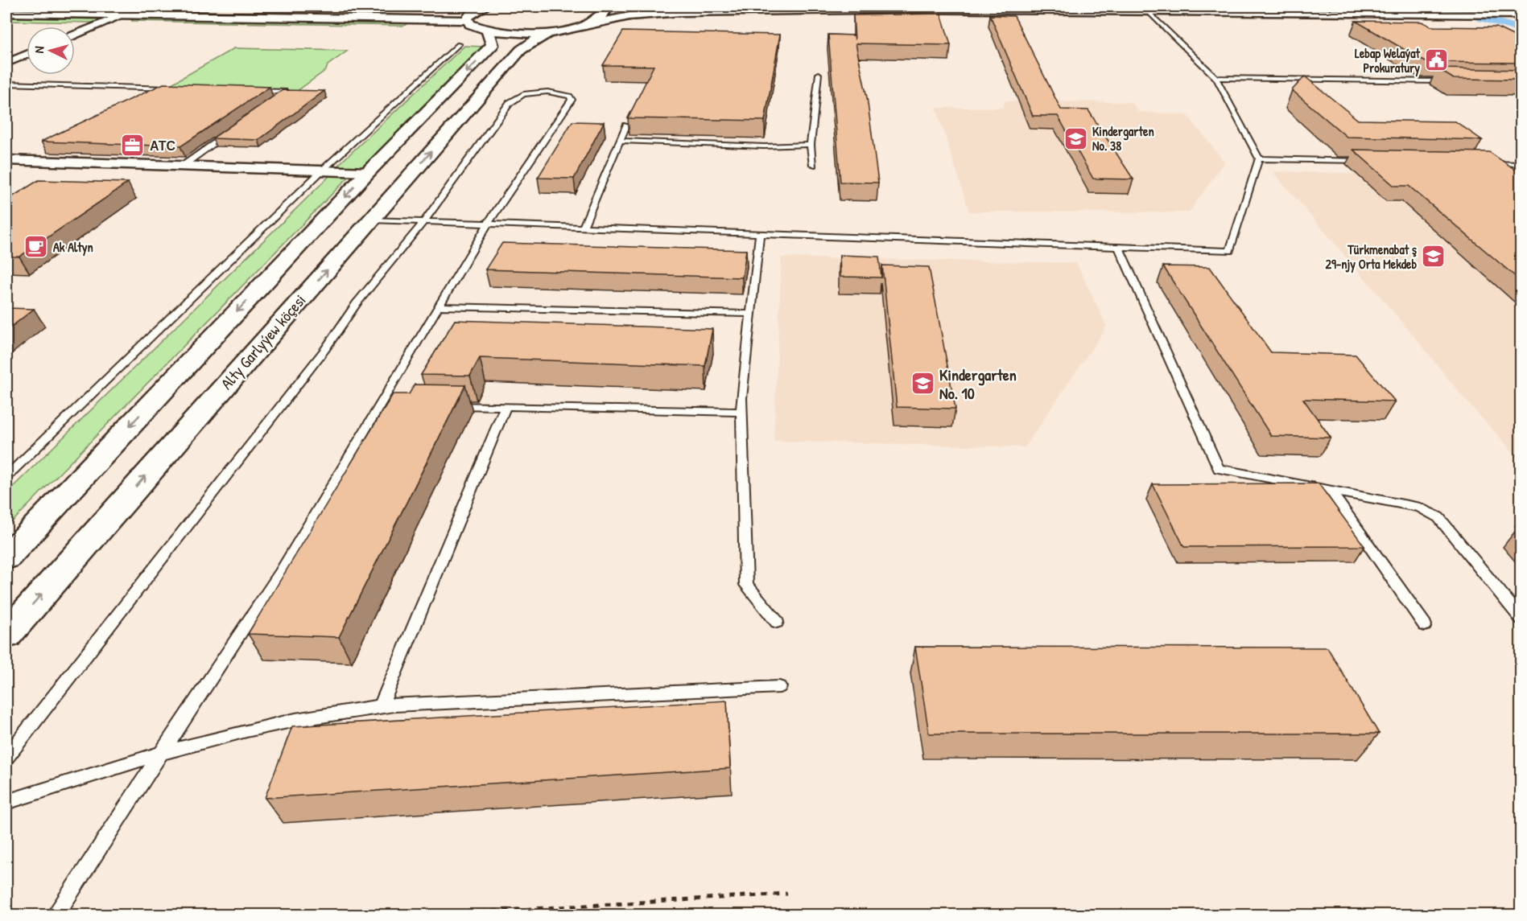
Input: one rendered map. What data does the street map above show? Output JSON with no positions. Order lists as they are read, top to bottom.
{
  "streets": {
    "main road": ["Alty Garlyýew köçesi"]
  },
  "places": {
    "public building": ["Lebap Welaýat Prokuratury"],
    "school or university": ["Kindergarten No. 38", "Türkmenabat ş 29-njy Orta Mekdeb", "Kindergarten No. 10"],
    "office": ["АТС"],
    "cafe": ["Ak Altyn"]
  },
  "north": "left"
}
